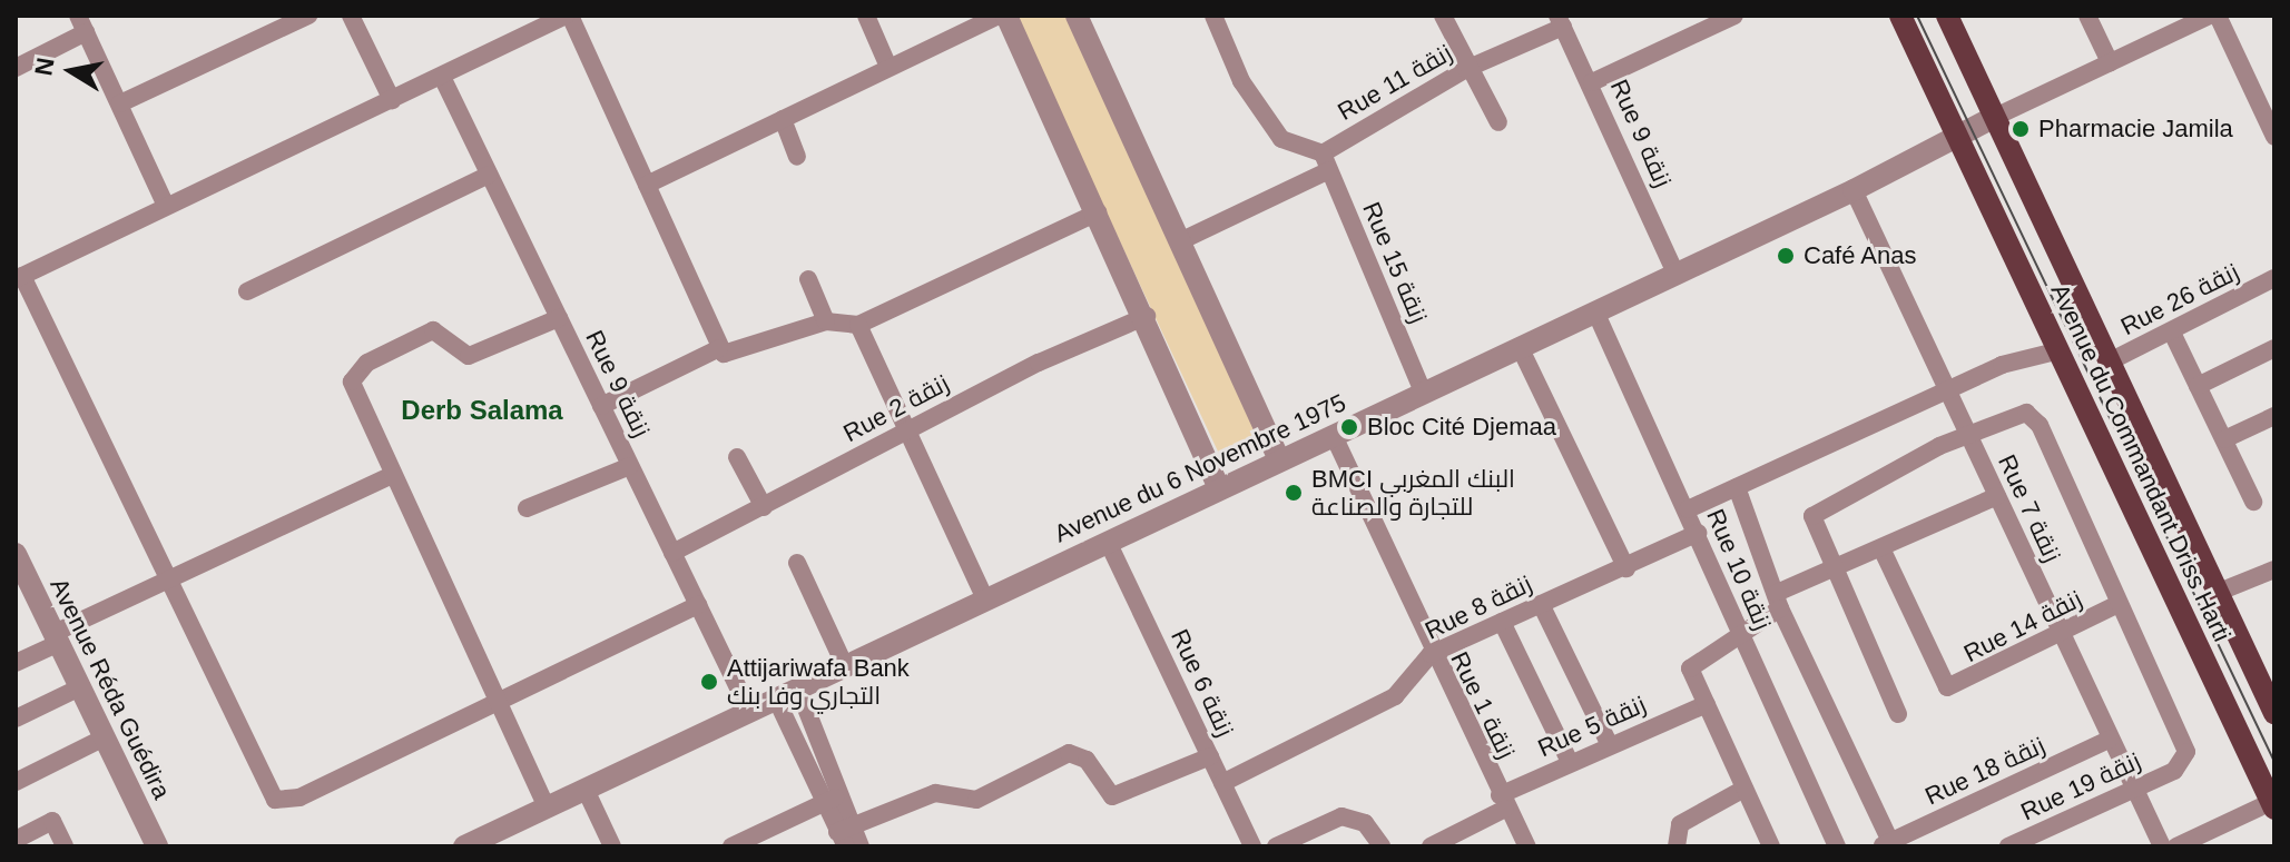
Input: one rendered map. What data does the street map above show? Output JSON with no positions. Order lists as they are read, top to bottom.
{
  "streets": {
    "main road": ["Avenue du Commandant Driss Harti"],
    "street": [
      "Rue 11 زنقة",
      "Rue 9 زنقة",
      "Rue 15 زنقة",
      "Rue 26 زنقة",
      "Rue 2 زنقة",
      "Avenue du 6 Novembre 1975",
      "Rue 7 زنقة",
      "Rue 10 زنقة",
      "Rue 8 زنقة",
      "Rue 14 زنقة",
      "Rue 6 زنقة",
      "Avenue Réda Guédira",
      "Rue 1 زنقة",
      "Rue 5 زنقة",
      "Rue 18 زنقة",
      "Rue 19 زنقة"
    ]
  },
  "crossings": [
    ["Rue 11 زنقة", "Rue 9 زنقة"],
    ["Rue 11 زنقة", "Rue 15 زنقة"],
    ["Rue 9 زنقة", "Rue 2 زنقة"],
    ["Rue 9 زنقة", "Avenue du 6 Novembre 1975"],
    ["Rue 15 زنقة", "Avenue du 6 Novembre 1975"],
    ["Rue 26 زنقة", "Avenue du Commandant Driss Harti"],
    ["Avenue du Commandant Driss Harti", "Avenue du 6 Novembre 1975"],
    ["Avenue du 6 Novembre 1975", "Rue 7 زنقة"],
    ["Avenue du 6 Novembre 1975", "Rue 10 زنقة"],
    ["Avenue du 6 Novembre 1975", "Rue 6 زنقة"],
    ["Avenue du 6 Novembre 1975", "Rue 1 زنقة"],
    ["Rue 7 زنقة", "Rue 14 زنقة"],
    ["Rue 7 زنقة", "Rue 18 زنقة"],
    ["Rue 7 زنقة", "Rue 19 زنقة"],
    ["Rue 10 زنقة", "Rue 8 زنقة"],
    ["Rue 8 زنقة", "Rue 6 زنقة"],
    ["Rue 8 زنقة", "Rue 1 زنقة"],
    ["Rue 14 زنقة", "Rue 19 زنقة"],
    ["Rue 1 زنقة", "Rue 5 زنقة"]
  ],
  "districts": ["Derb Salama"],
  "places": [
    "Pharmacie Jamila",
    "Café Anas",
    "Bloc Cité Djemaa",
    "BMCI البنك المغربي للتجارة والصناعة",
    "Attijariwafa Bank التجاري وفا بنك"
  ],
  "north": "left"
}
